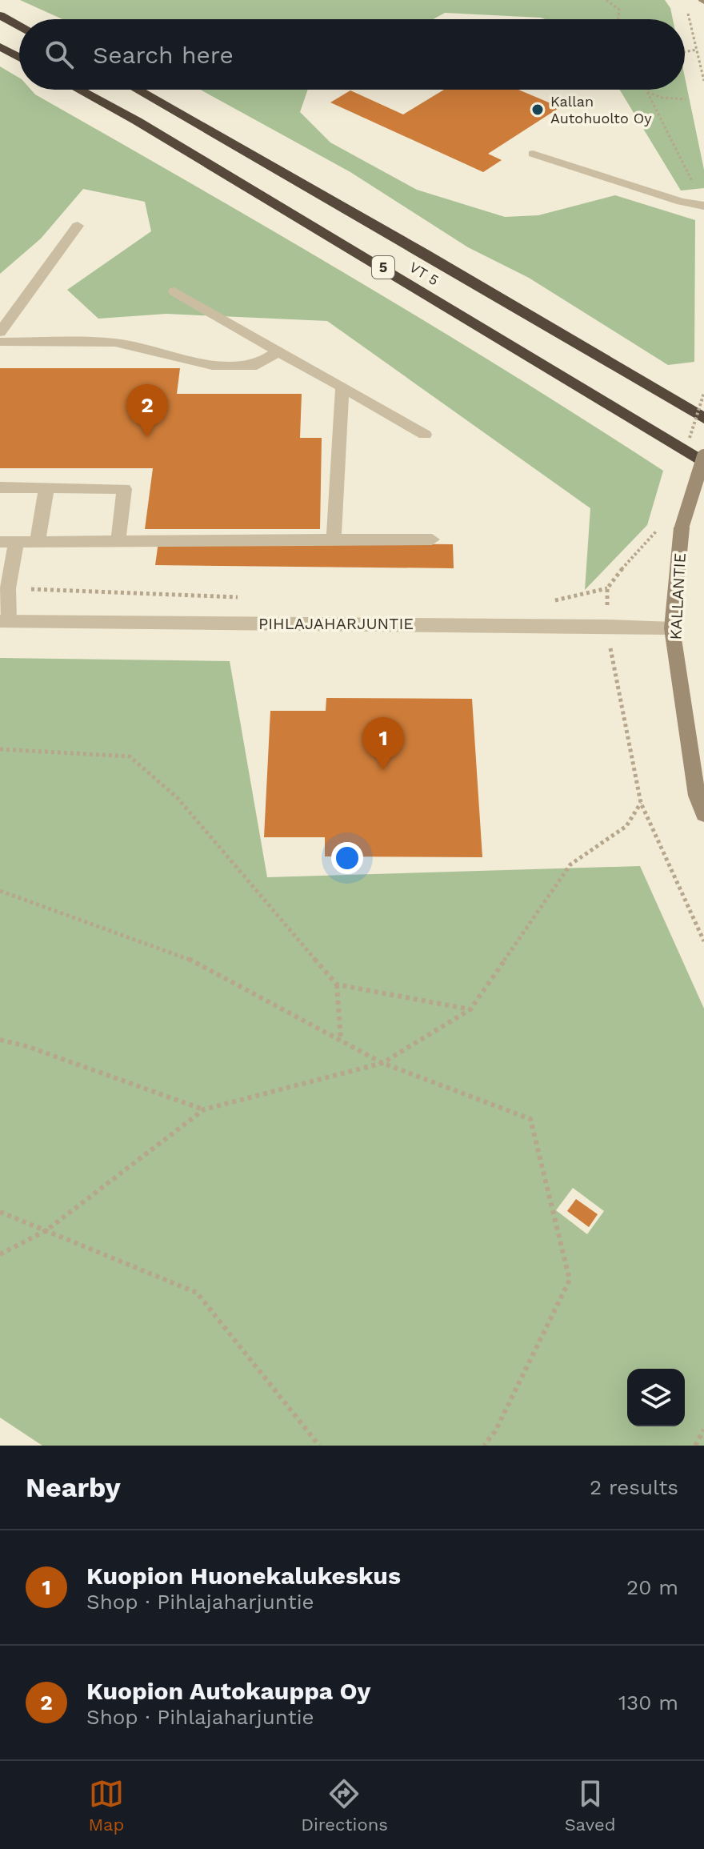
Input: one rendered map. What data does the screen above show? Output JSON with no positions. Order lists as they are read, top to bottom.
{
  "streets": {
    "highway": ["5", "VT 5"],
    "main road": ["KALLANTIE"],
    "street": ["PIHLAJAHARJUNTIE"]
  },
  "crossings": [
    ["KALLANTIE", "PIHLAJAHARJUNTIE"]
  ],
  "places": ["Kallan Autohuolto Oy"],
  "page": {
    "search": "Search here",
    "pins": ["2", "1"],
    "heading": ["Nearby", "2 results"],
    "list": [
      {
        "mark": "1",
        "name": "Kuopion Huonekalukeskus",
        "note": "Shop · Pihlajaharjuntie",
        "value": "20 m"
      },
      {
        "mark": "2",
        "name": "Kuopion Autokauppa Oy",
        "note": "Shop · Pihlajaharjuntie",
        "value": "130 m"
      }
    ],
    "nav": ["Map", "Directions", "Saved"]
  }
}
